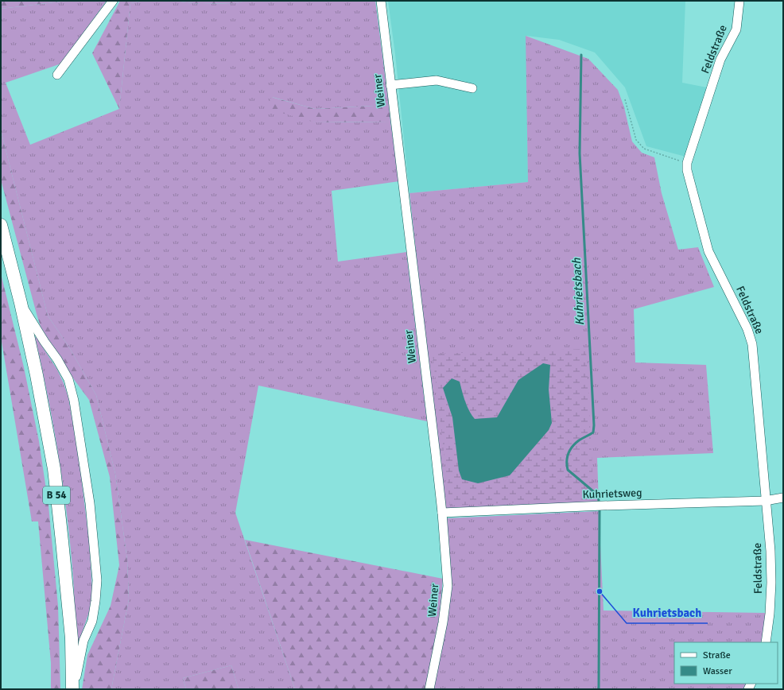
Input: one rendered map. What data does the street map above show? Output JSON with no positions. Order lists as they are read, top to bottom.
{
  "streets": {
    "highway": ["B 54"],
    "street": ["Feldstraße", "Weiner", "Kuhrietsweg"]
  },
  "crossings": [
    ["Feldstraße", "Kuhrietsweg"],
    ["Weiner", "Kuhrietsweg"]
  ],
  "water": ["Kuhrietsbach"],
  "places": ["Kuhrietsbach"],
  "legend": ["Straße", "Wasser"]
}
